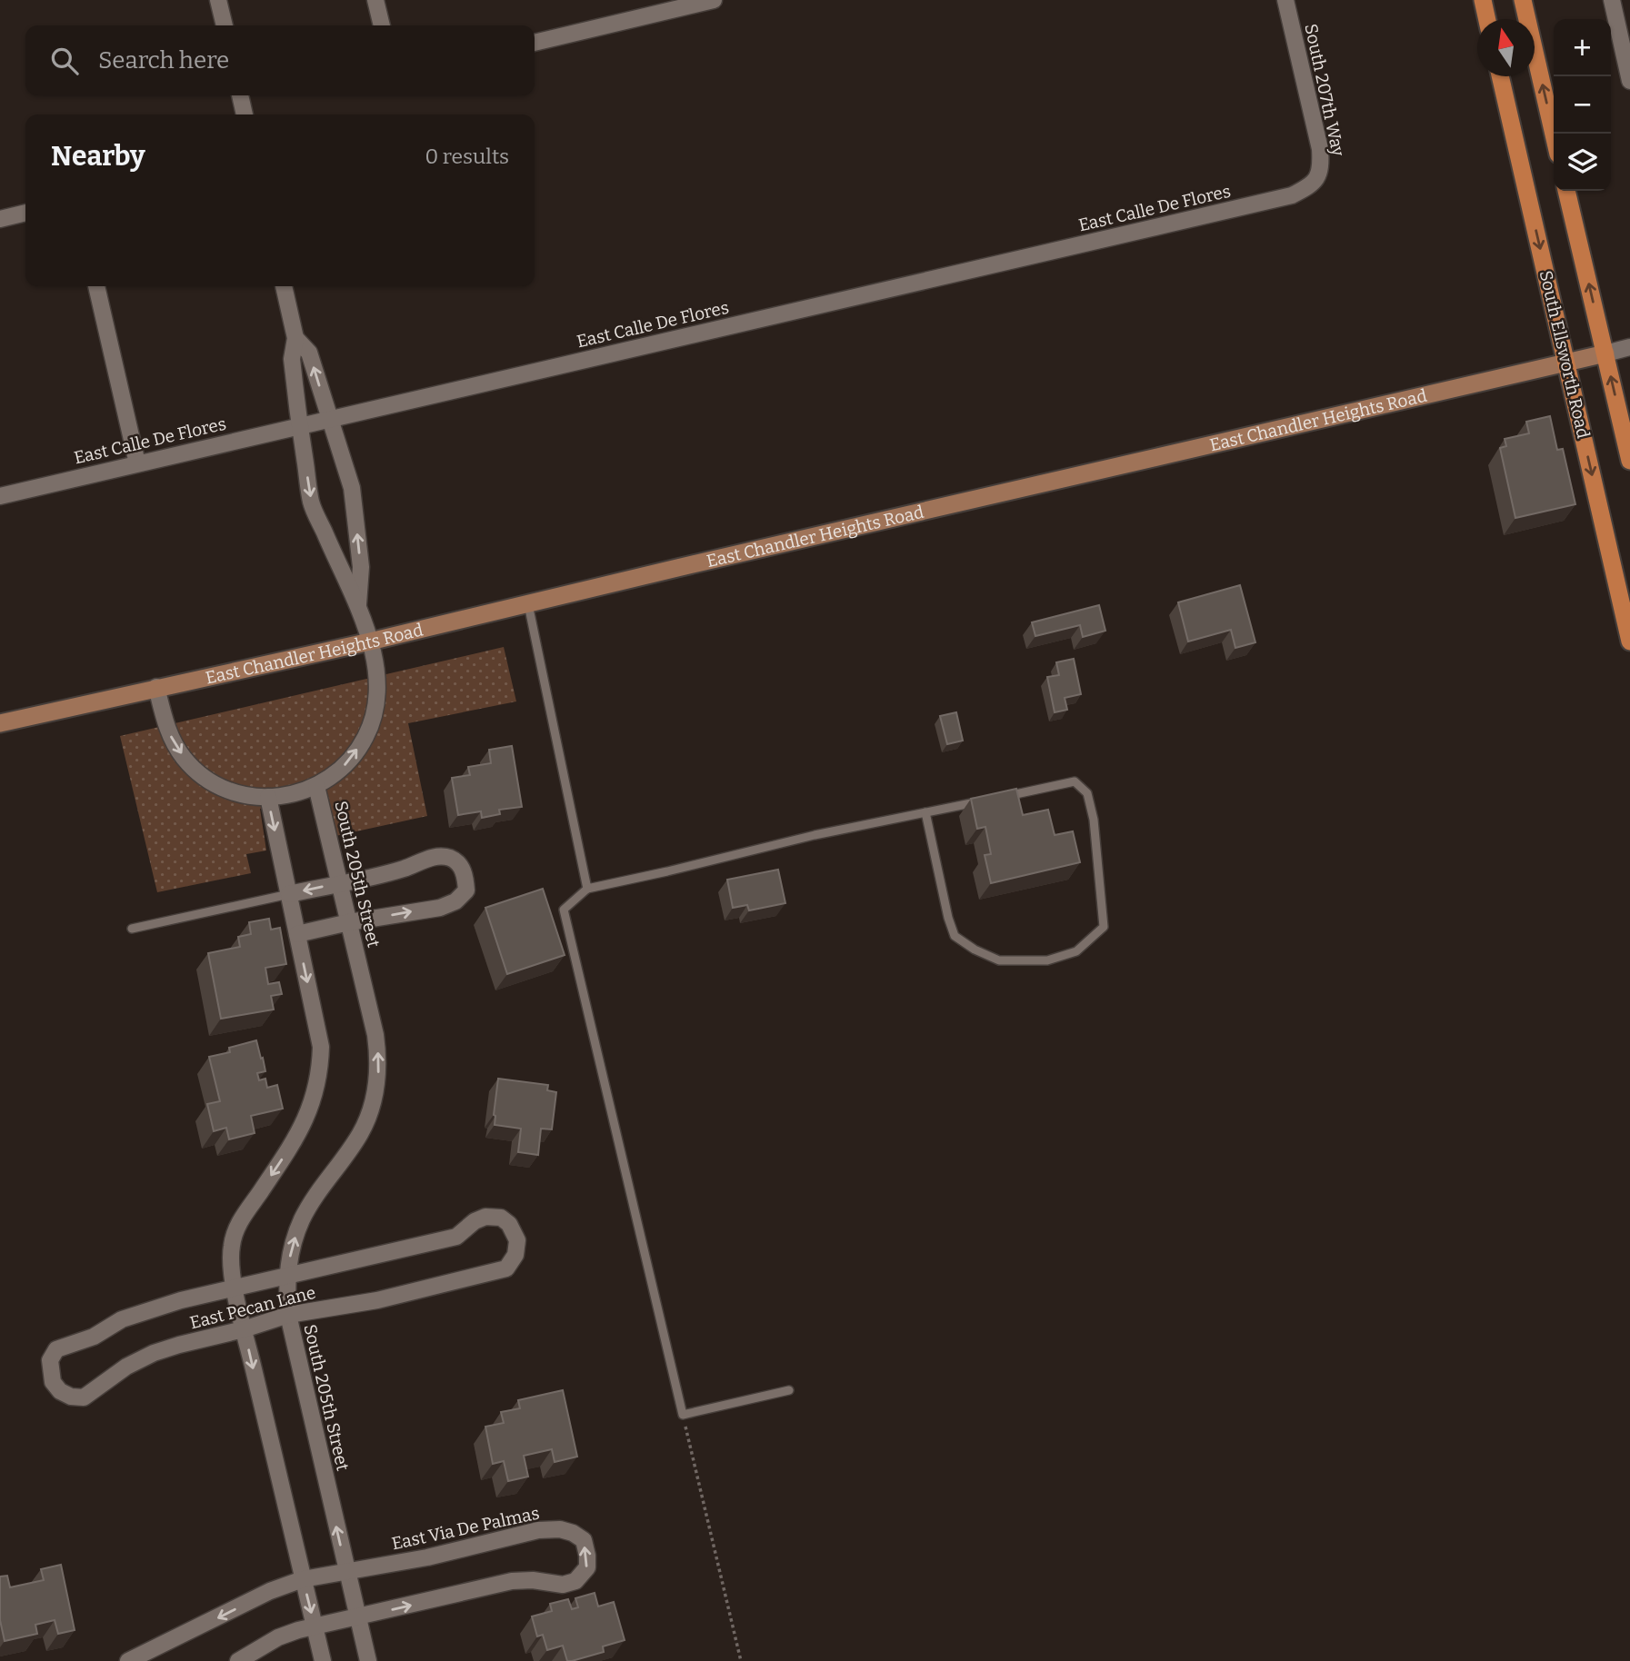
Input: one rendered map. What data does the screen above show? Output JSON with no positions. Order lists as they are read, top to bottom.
{
  "streets": {
    "main road": ["South Ellsworth Road", "East Chandler Heights Road"],
    "street": [
      "South 207th Way",
      "East Calle De Flores",
      "South 205th Street",
      "East Pecan Lane",
      "East Via De Palmas"
    ]
  },
  "crossings": [
    ["South 207th Way", "East Calle De Flores"],
    ["South Ellsworth Road", "East Chandler Heights Road"],
    ["East Chandler Heights Road", "South 205th Street"],
    ["South 205th Street", "East Pecan Lane"],
    ["South 205th Street", "East Via De Palmas"]
  ],
  "north": "top",
  "page": {
    "map_buttons": ["+", "−"],
    "search": "Search here",
    "heading": ["Nearby", "0 results"]
  }
}
